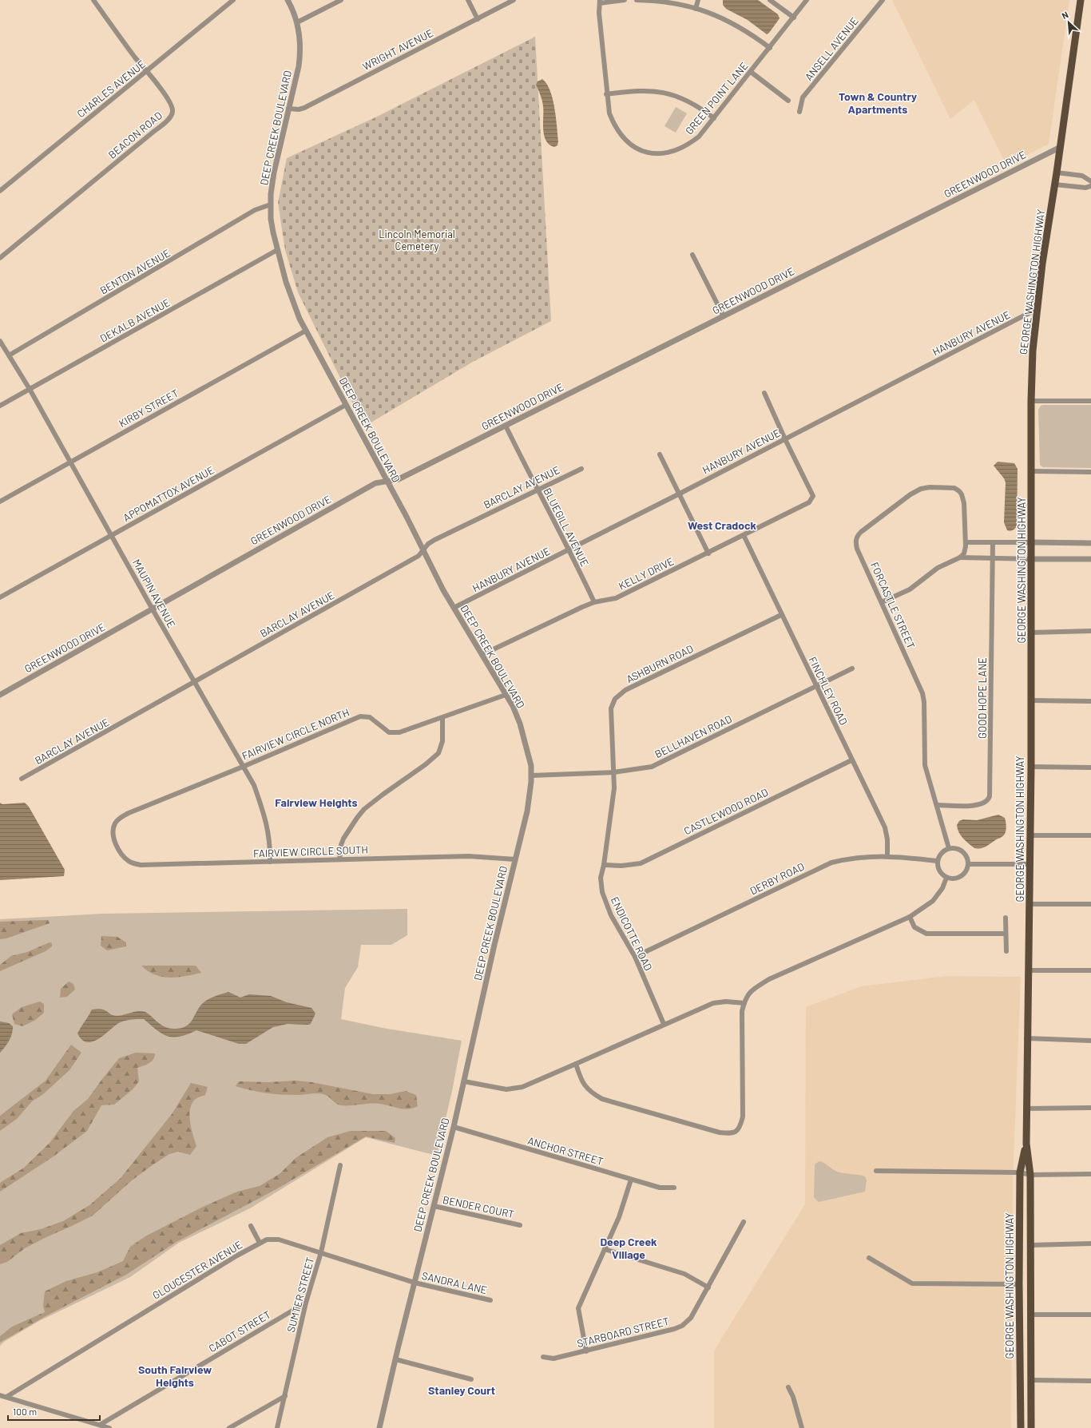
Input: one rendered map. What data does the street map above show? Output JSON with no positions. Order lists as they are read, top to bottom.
{
  "streets": {
    "main road": ["GEORGE WASHINGTON HIGHWAY"],
    "street": [
      "ANSELL AVENUE",
      "WRIGHT AVENUE",
      "CHARLES AVENUE",
      "GREEN POINT LANE",
      "DEEP CREEK BOULEVARD",
      "BEACON ROAD",
      "GREENWOOD DRIVE",
      "BENTON AVENUE",
      "DEKALB AVENUE",
      "HANBURY AVENUE",
      "KIRBY STREET",
      "BARCLAY AVENUE",
      "APPOMATTOX AVENUE",
      "BLUEGILL AVENUE",
      "KELLY DRIVE",
      "MAUPIN AVENUE",
      "FORCASTLE STREET",
      "ASHBURN ROAD",
      "FINCHLEY ROAD",
      "GOOD HOPE LANE",
      "FAIRVIEW CIRCLE NORTH",
      "BELLHAVEN ROAD",
      "CASTLEWOOD ROAD",
      "FAIRVIEW CIRCLE SOUTH",
      "DERBY ROAD",
      "ENDICOTTE ROAD",
      "ANCHOR STREET",
      "BENDER COURT",
      "GLOUCESTER AVENUE",
      "SANDRA LANE",
      "SUMTER STREET",
      "CABOT STREET",
      "STARBOARD STREET"
    ]
  },
  "crossings": [
    ["WRIGHT AVENUE", "DEEP CREEK BOULEVARD"],
    ["CHARLES AVENUE", "BEACON ROAD"],
    ["DEEP CREEK BOULEVARD", "GREENWOOD DRIVE"],
    ["DEEP CREEK BOULEVARD", "BENTON AVENUE"],
    ["DEEP CREEK BOULEVARD", "DEKALB AVENUE"],
    ["DEEP CREEK BOULEVARD", "HANBURY AVENUE"],
    ["DEEP CREEK BOULEVARD", "KIRBY STREET"],
    ["DEEP CREEK BOULEVARD", "BARCLAY AVENUE"],
    ["DEEP CREEK BOULEVARD", "APPOMATTOX AVENUE"],
    ["DEEP CREEK BOULEVARD", "KELLY DRIVE"],
    ["DEEP CREEK BOULEVARD", "FAIRVIEW CIRCLE NORTH"],
    ["DEEP CREEK BOULEVARD", "BELLHAVEN ROAD"],
    ["DEEP CREEK BOULEVARD", "FAIRVIEW CIRCLE SOUTH"],
    ["DEEP CREEK BOULEVARD", "ANCHOR STREET"],
    ["DEEP CREEK BOULEVARD", "BENDER COURT"],
    ["DEEP CREEK BOULEVARD", "GLOUCESTER AVENUE"],
    ["DEEP CREEK BOULEVARD", "SANDRA LANE"],
    ["GREENWOOD DRIVE", "GEORGE WASHINGTON HIGHWAY"],
    ["GREENWOOD DRIVE", "BLUEGILL AVENUE"],
    ["GREENWOOD DRIVE", "MAUPIN AVENUE"],
    ["BENTON AVENUE", "MAUPIN AVENUE"],
    ["GEORGE WASHINGTON HIGHWAY", "HANBURY AVENUE"],
    ["DEKALB AVENUE", "MAUPIN AVENUE"],
    ["HANBURY AVENUE", "BLUEGILL AVENUE"],
    ["HANBURY AVENUE", "KELLY DRIVE"],
    ["KIRBY STREET", "MAUPIN AVENUE"],
    ["BARCLAY AVENUE", "BLUEGILL AVENUE"],
    ["BARCLAY AVENUE", "MAUPIN AVENUE"],
    ["APPOMATTOX AVENUE", "MAUPIN AVENUE"],
    ["BLUEGILL AVENUE", "KELLY DRIVE"],
    ["KELLY DRIVE", "FINCHLEY ROAD"],
    ["MAUPIN AVENUE", "FAIRVIEW CIRCLE NORTH"],
    ["MAUPIN AVENUE", "FAIRVIEW CIRCLE SOUTH"],
    ["FORCASTLE STREET", "GOOD HOPE LANE"],
    ["FORCASTLE STREET", "DERBY ROAD"],
    ["ASHBURN ROAD", "FINCHLEY ROAD"],
    ["ASHBURN ROAD", "BELLHAVEN ROAD"],
    ["ASHBURN ROAD", "ENDICOTTE ROAD"],
    ["FINCHLEY ROAD", "BELLHAVEN ROAD"],
    ["FINCHLEY ROAD", "CASTLEWOOD ROAD"],
    ["FINCHLEY ROAD", "DERBY ROAD"],
    ["FAIRVIEW CIRCLE NORTH", "FAIRVIEW CIRCLE SOUTH"],
    ["BELLHAVEN ROAD", "ENDICOTTE ROAD"],
    ["CASTLEWOOD ROAD", "ENDICOTTE ROAD"],
    ["DERBY ROAD", "ENDICOTTE ROAD"],
    ["GLOUCESTER AVENUE", "SANDRA LANE"],
    ["GLOUCESTER AVENUE", "SUMTER STREET"],
    ["SUMTER STREET", "CABOT STREET"]
  ],
  "districts": [
    "Town & Country Apartments",
    "West Cradock",
    "Fairview Heights",
    "Deep Creek Village",
    "South Fairview Heights",
    "Stanley Court"
  ],
  "parks": ["Lincoln Memorial Cemetery"],
  "scale_bar": "100 m",
  "north": "top left"
}
